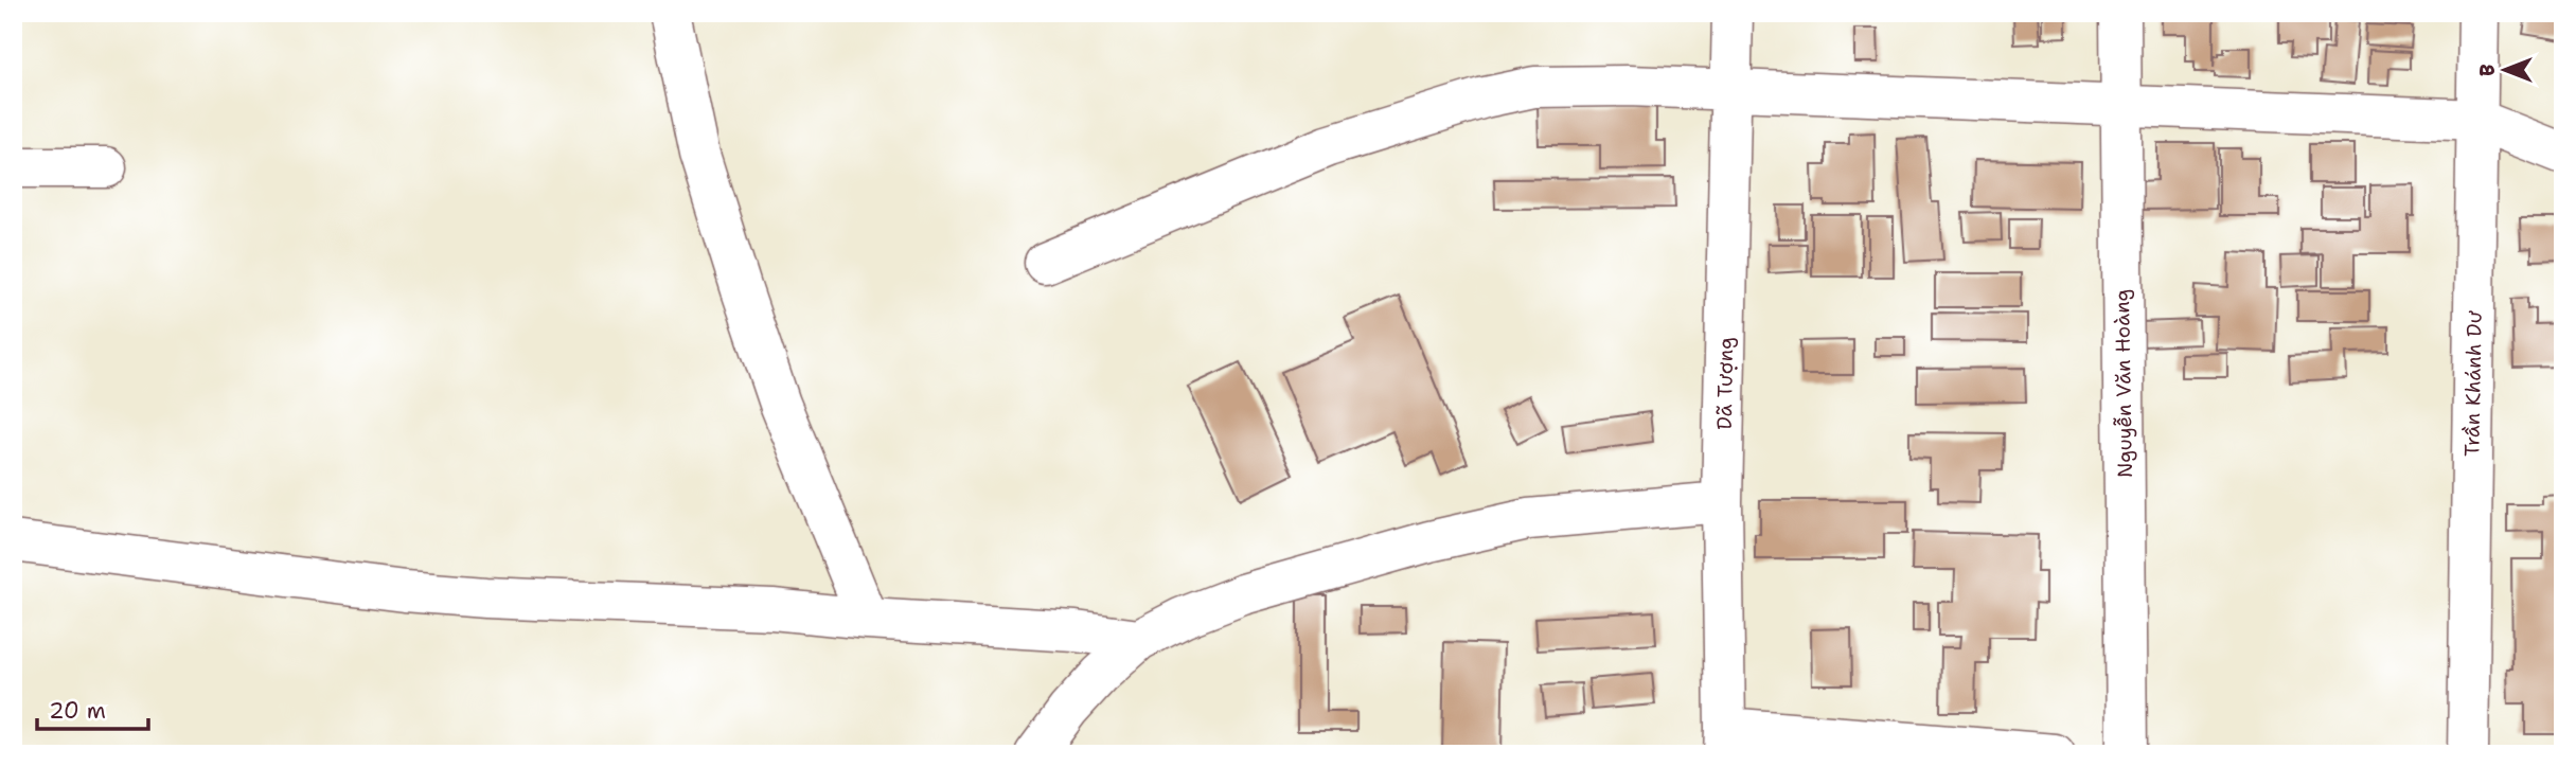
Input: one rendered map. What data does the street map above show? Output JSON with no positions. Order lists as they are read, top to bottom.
{
  "streets": {
    "street": ["Dã Tượng", "Nguyễn Văn Hoàng", "Trần Khánh Dư"]
  },
  "scale_bar": "20 m",
  "north": "left"
}
